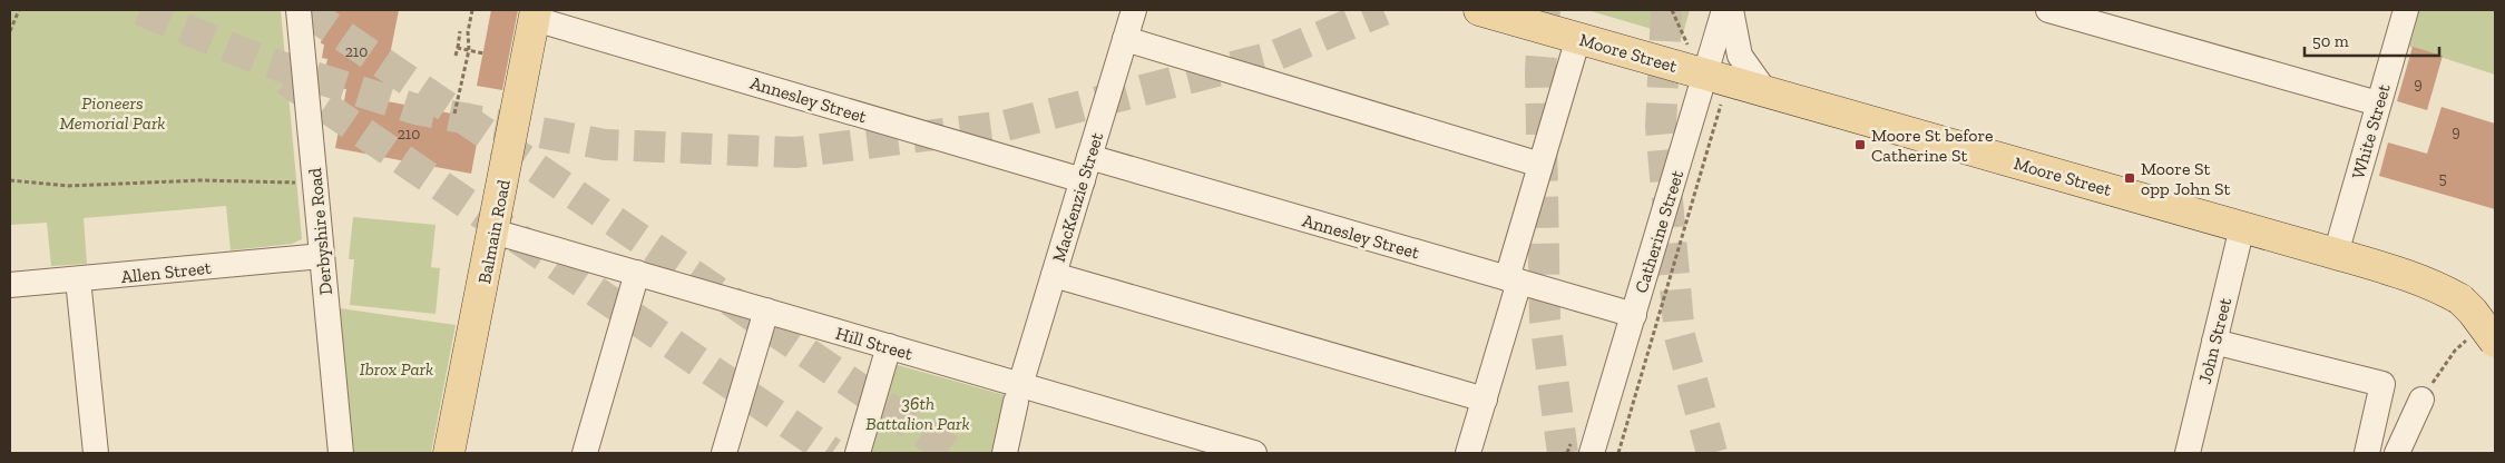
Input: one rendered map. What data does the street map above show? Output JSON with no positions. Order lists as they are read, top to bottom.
{
  "streets": {
    "main road": ["Moore Street", "Balmain Road"],
    "street": [
      "Annesley Street",
      "White Street",
      "MacKenzie Street",
      "Derbyshire Road",
      "Catherine Street",
      "Allen Street",
      "John Street",
      "Hill Street"
    ]
  },
  "crossings": [
    ["Moore Street", "White Street"],
    ["Moore Street", "Catherine Street"],
    ["Moore Street", "John Street"],
    ["Annesley Street", "MacKenzie Street"],
    ["Annesley Street", "Balmain Road"],
    ["Annesley Street", "Catherine Street"],
    ["MacKenzie Street", "Hill Street"],
    ["Derbyshire Road", "Allen Street"],
    ["Balmain Road", "Hill Street"]
  ],
  "parks": ["Pioneers Memorial Park", "Ibrox Park", "36th Battalion Park"],
  "places": {
    "transit": ["Moore St before Catherine St", "Moore St opp John St"]
  },
  "house_numbers": [
    "210",
    "9",
    "9",
    "210",
    "5"
  ],
  "scale_bar": "50 m"
}
